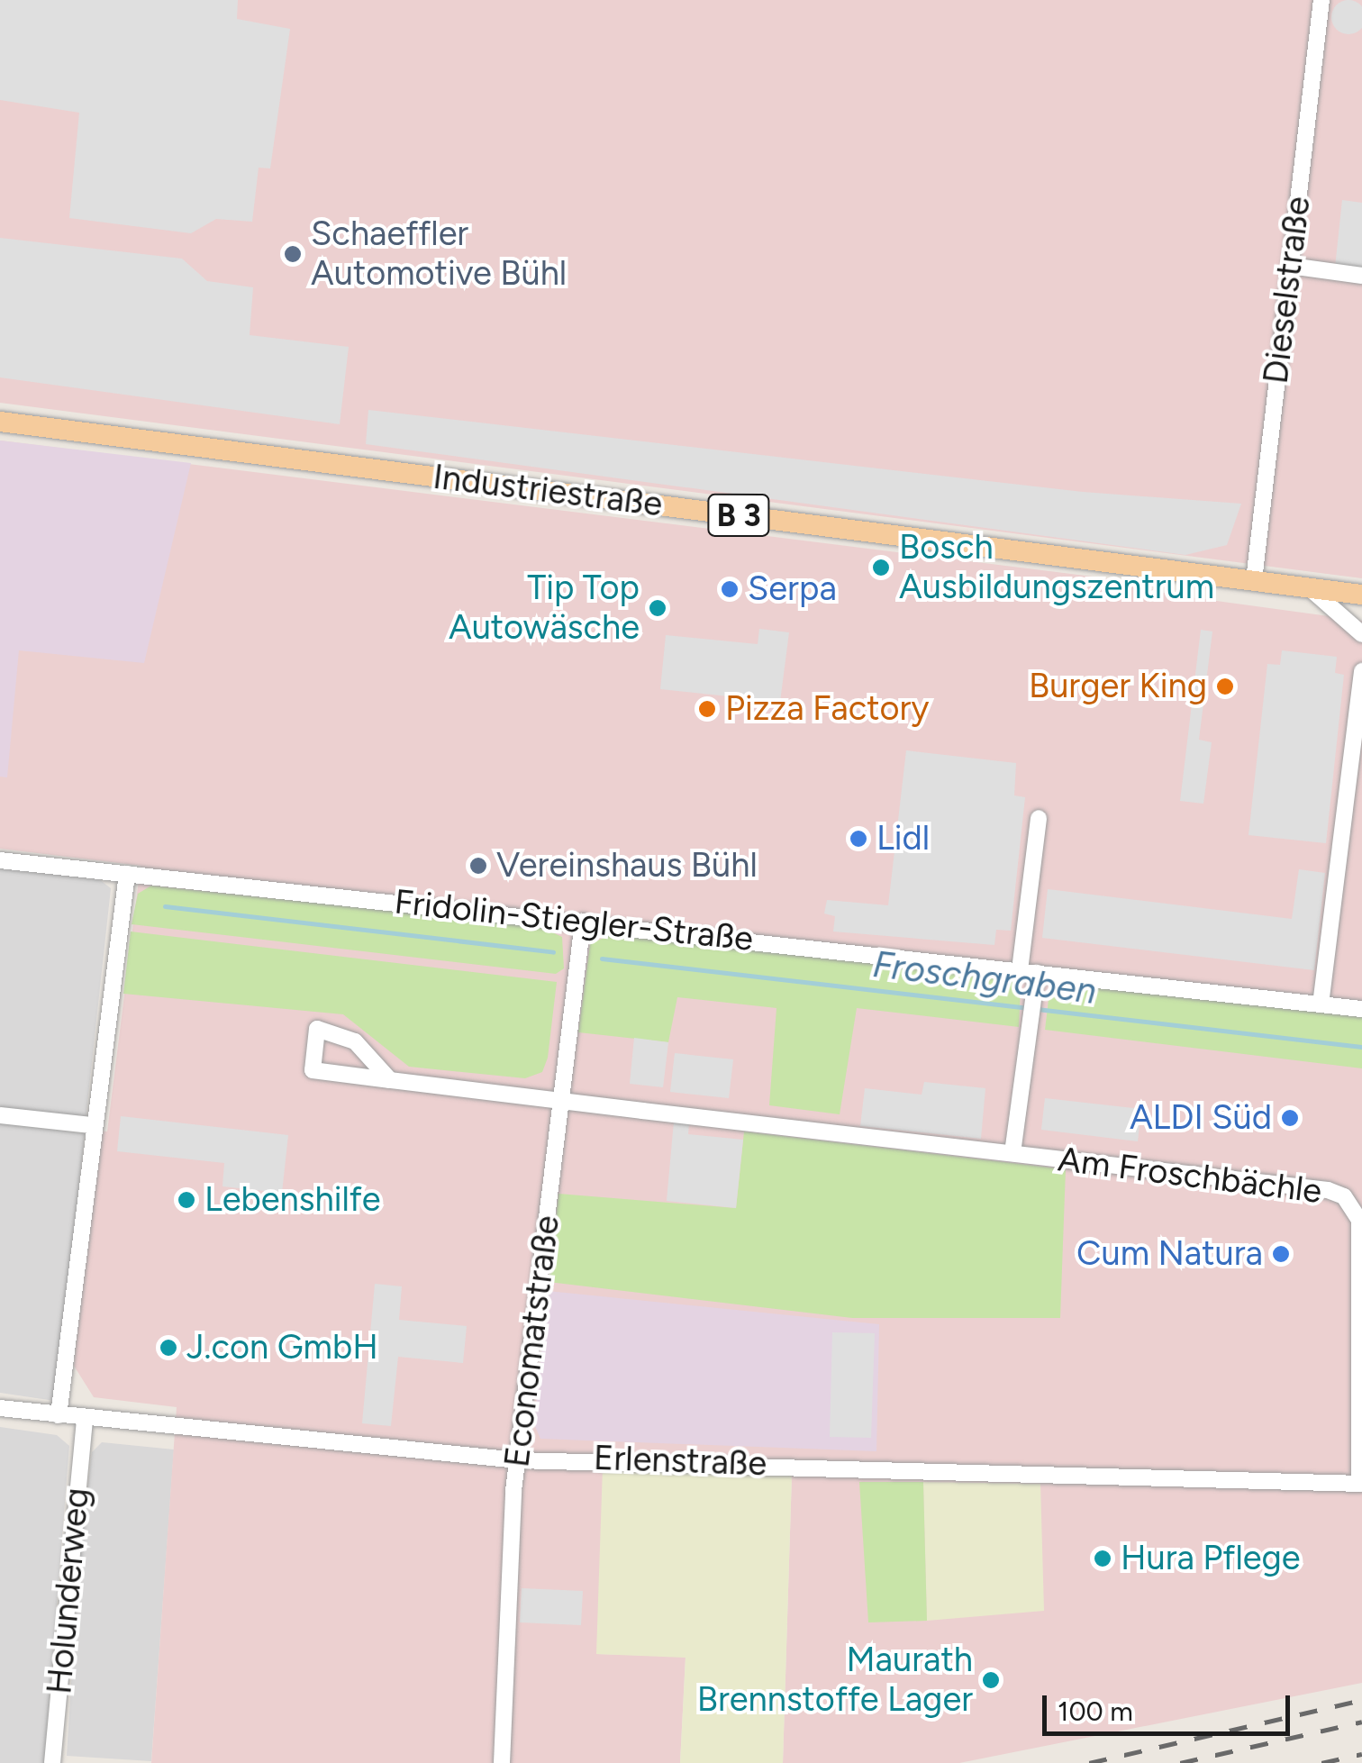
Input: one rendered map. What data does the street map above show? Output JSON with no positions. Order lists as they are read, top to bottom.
{
  "streets": {
    "main road": ["Industriestraße", "B 3"],
    "street": [
      "Dieselstraße",
      "Fridolin-Stiegler-Straße",
      "Am Froschbächle",
      "Economatstraße",
      "Erlenstraße",
      "Holunderweg"
    ]
  },
  "crossings": [
    ["Dieselstraße", "Industriestraße"],
    ["Fridolin-Stiegler-Straße", "Am Froschbächle"],
    ["Fridolin-Stiegler-Straße", "Economatstraße"],
    ["Am Froschbächle", "Economatstraße"],
    ["Am Froschbächle", "Erlenstraße"],
    ["Economatstraße", "Erlenstraße"],
    ["Erlenstraße", "Holunderweg"]
  ],
  "water": ["Froschgraben"],
  "places": [
    "Schaeffler Automotive Bühl",
    "Bosch Ausbildungszentrum",
    "Serpa",
    "Tip Top Autowäsche",
    "Burger King",
    "Pizza Factory",
    "Lidl",
    "Vereinshaus Bühl",
    "ALDI Süd",
    "Lebenshilfe",
    "Cum Natura",
    "J.con GmbH",
    "Hura Pflege",
    "Maurath Brennstoffe Lager"
  ],
  "scale_bar": "100 m"
}
